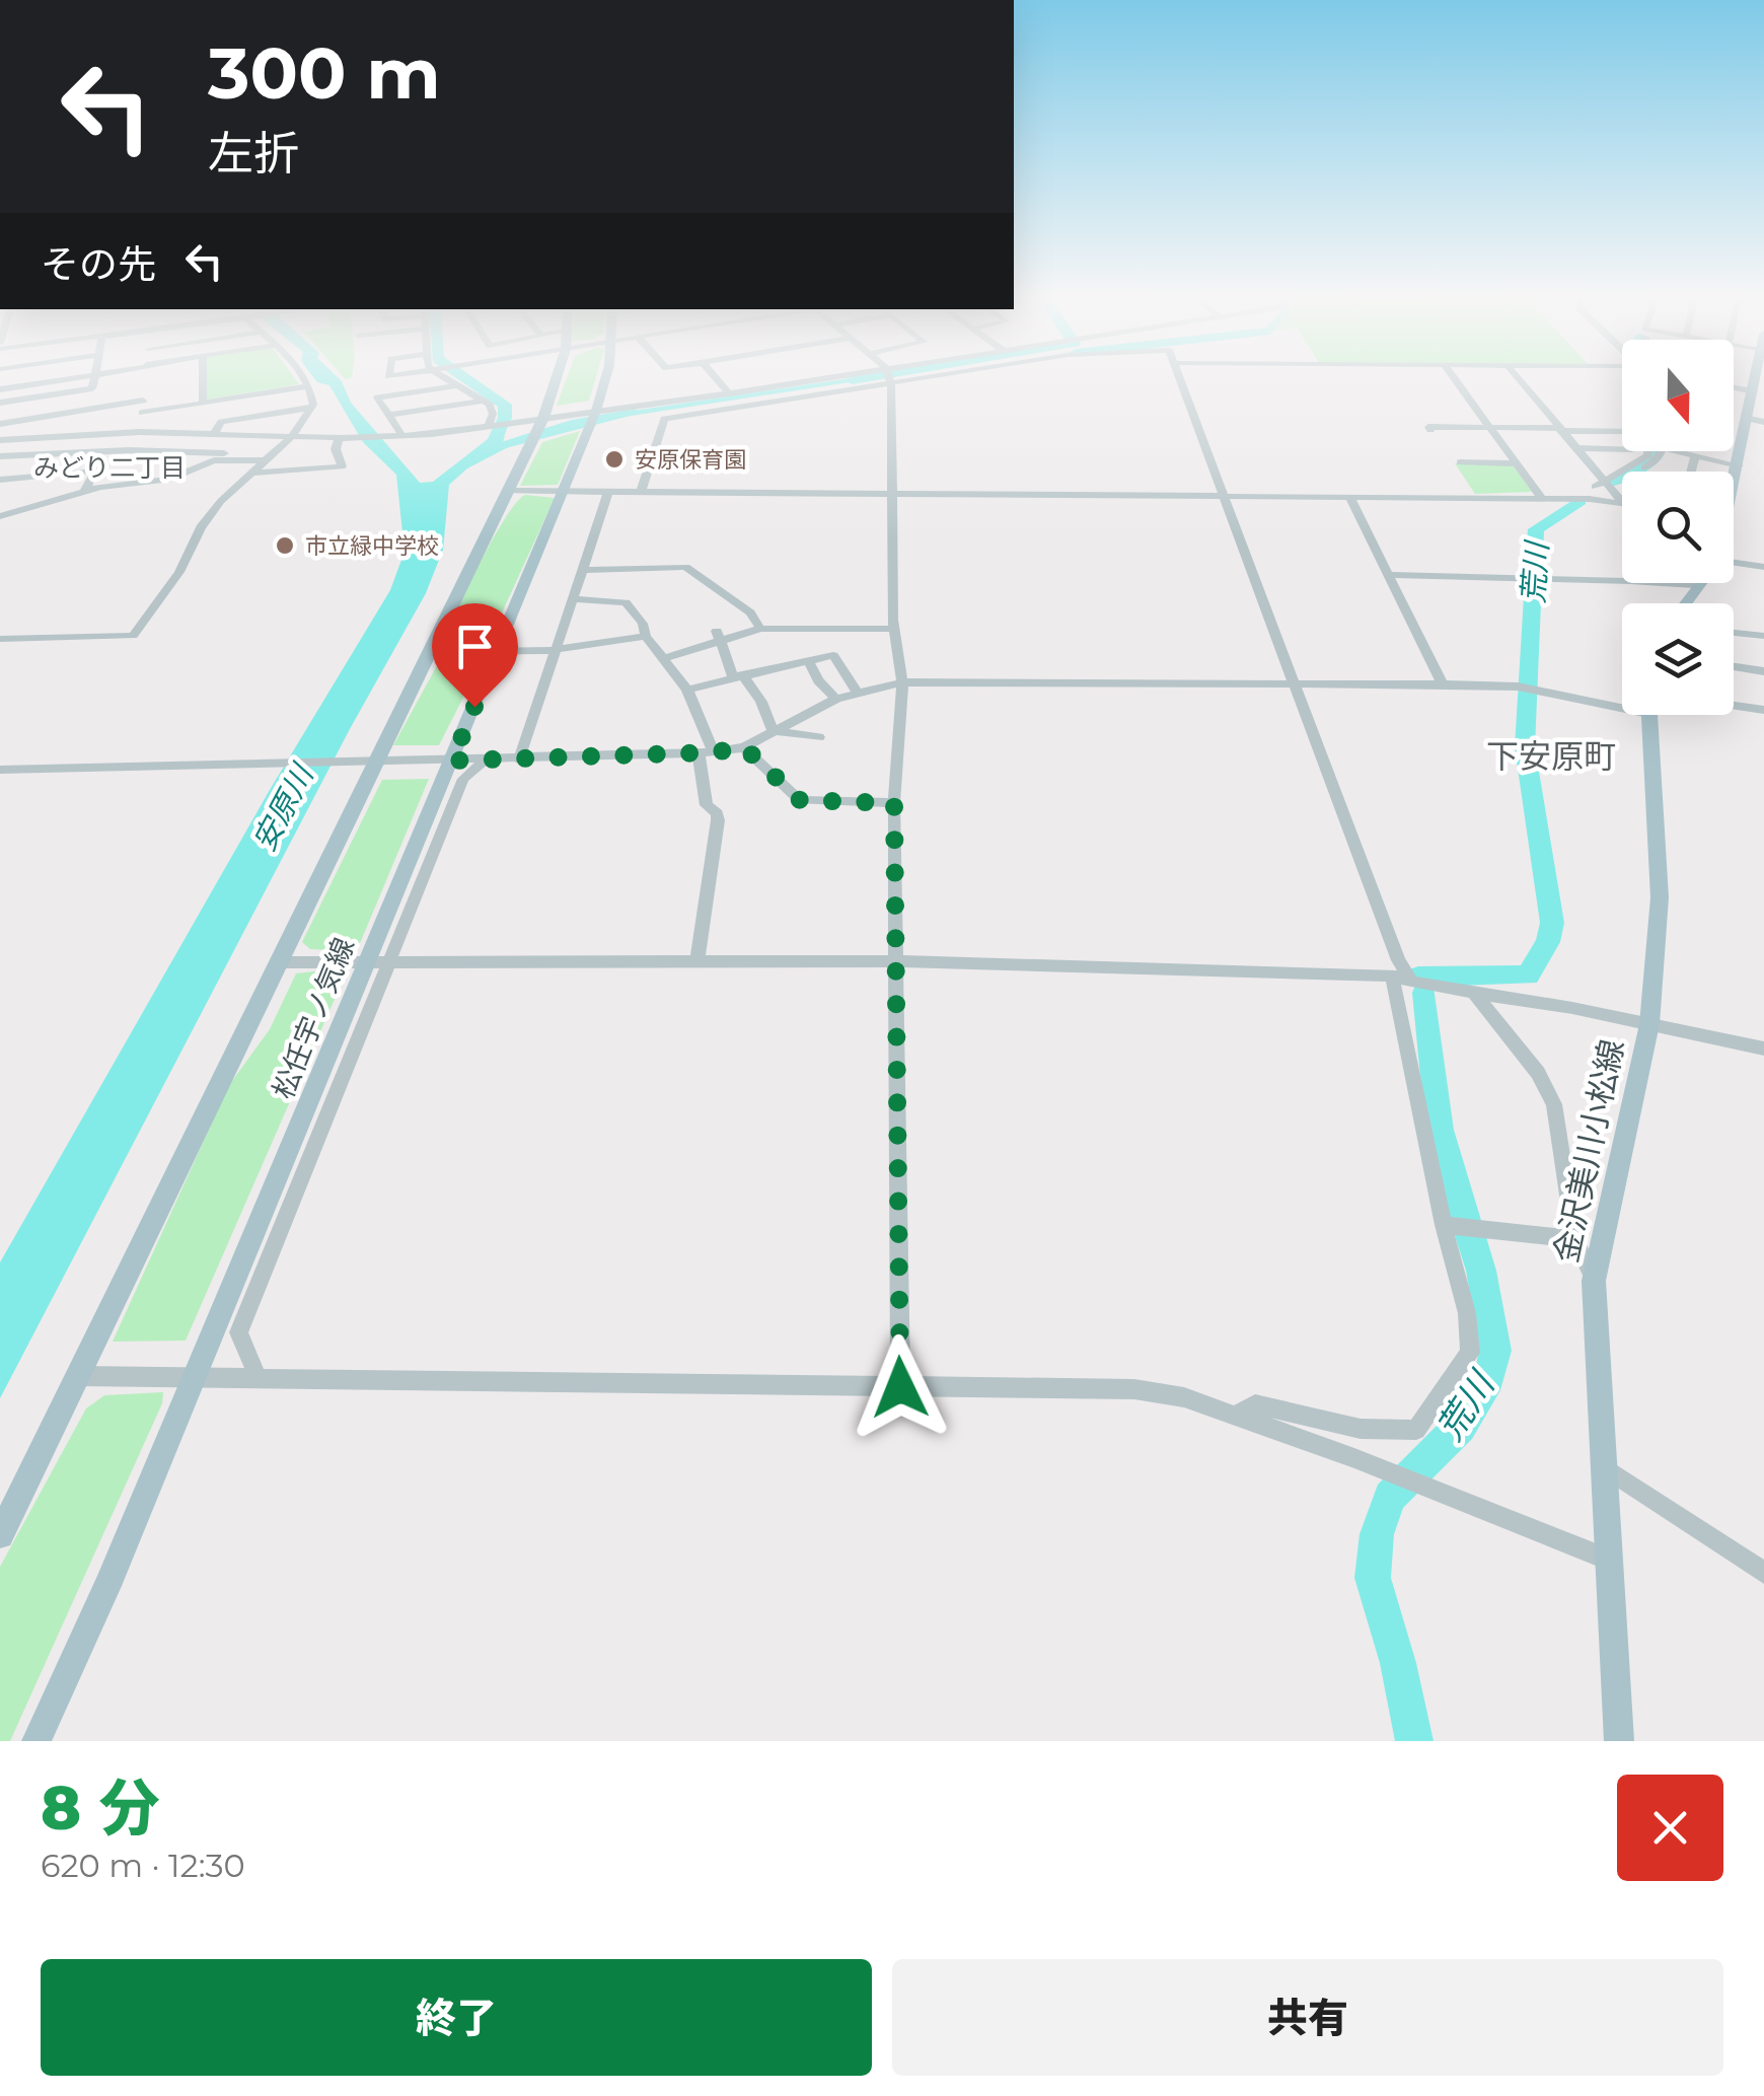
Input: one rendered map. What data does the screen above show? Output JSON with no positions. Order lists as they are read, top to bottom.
{
  "streets": {
    "main road": ["松任宇ノ気線", "金沢美川小松線"]
  },
  "districts": ["みどり二丁目", "下安原町"],
  "water": ["荒川", "安原川"],
  "places": ["安原保育園", "市立緑中学校"],
  "north": "bottom",
  "page": {
    "turn": ["300 m", "左折"],
    "then": "その先",
    "heading": ["8 分", "620 m · 12:30"],
    "buttons": ["終了", "共有"]
  }
}
